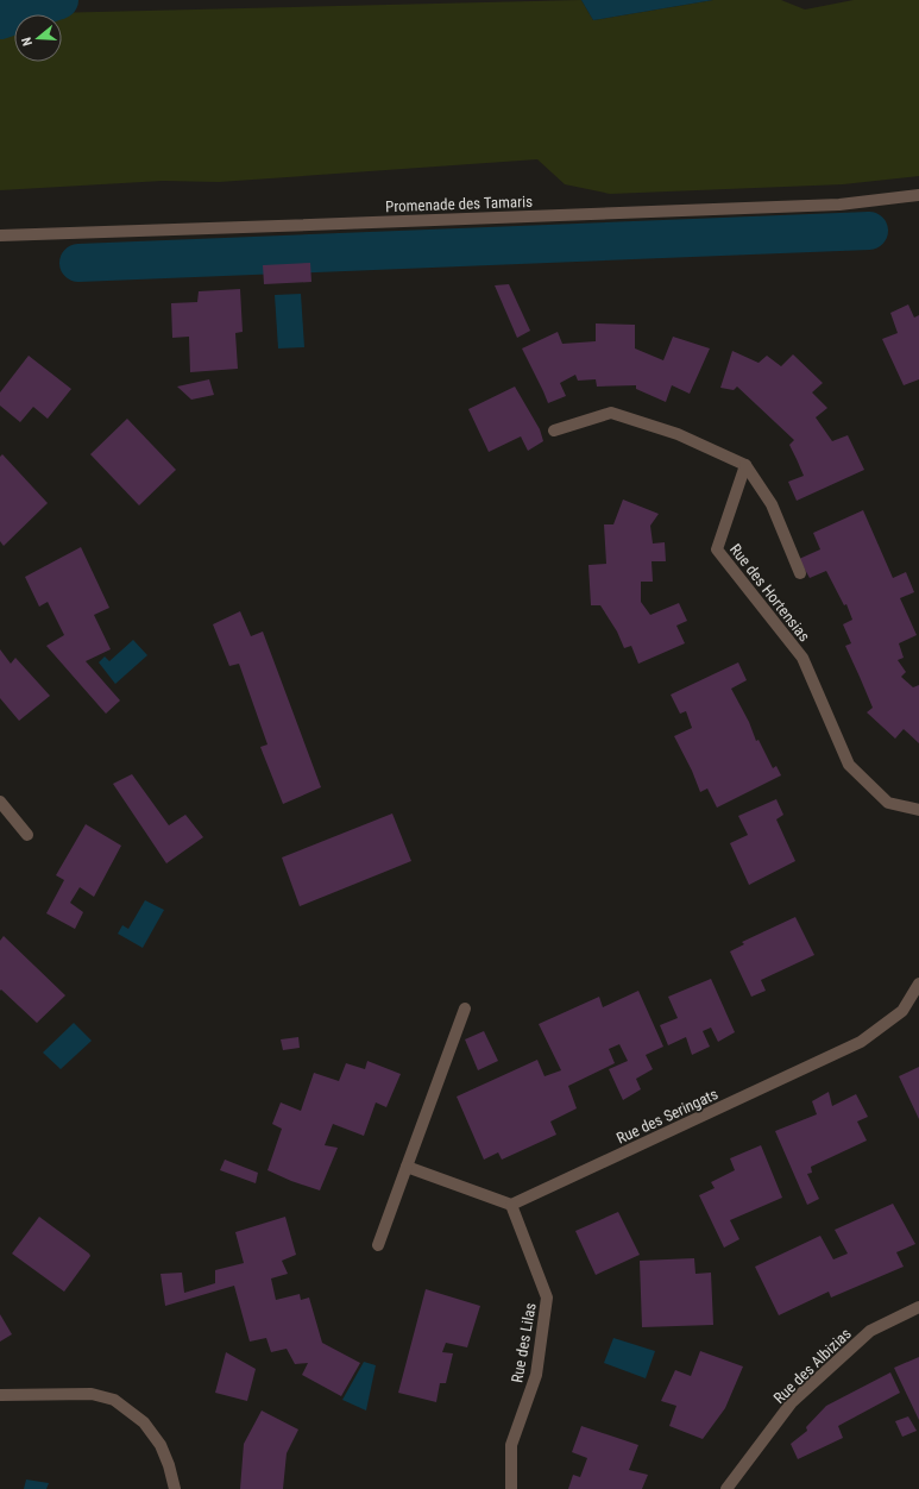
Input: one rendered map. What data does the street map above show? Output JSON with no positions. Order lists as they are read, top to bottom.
{
  "streets": {
    "street": [
      "Promenade des Tamaris",
      "Rue des Hortensias",
      "Rue des Seringats",
      "Rue des Lilas",
      "Rue des Albizias"
    ]
  },
  "crossings": [
    ["Rue des Seringats", "Rue des Lilas"]
  ],
  "north": "left"
}
